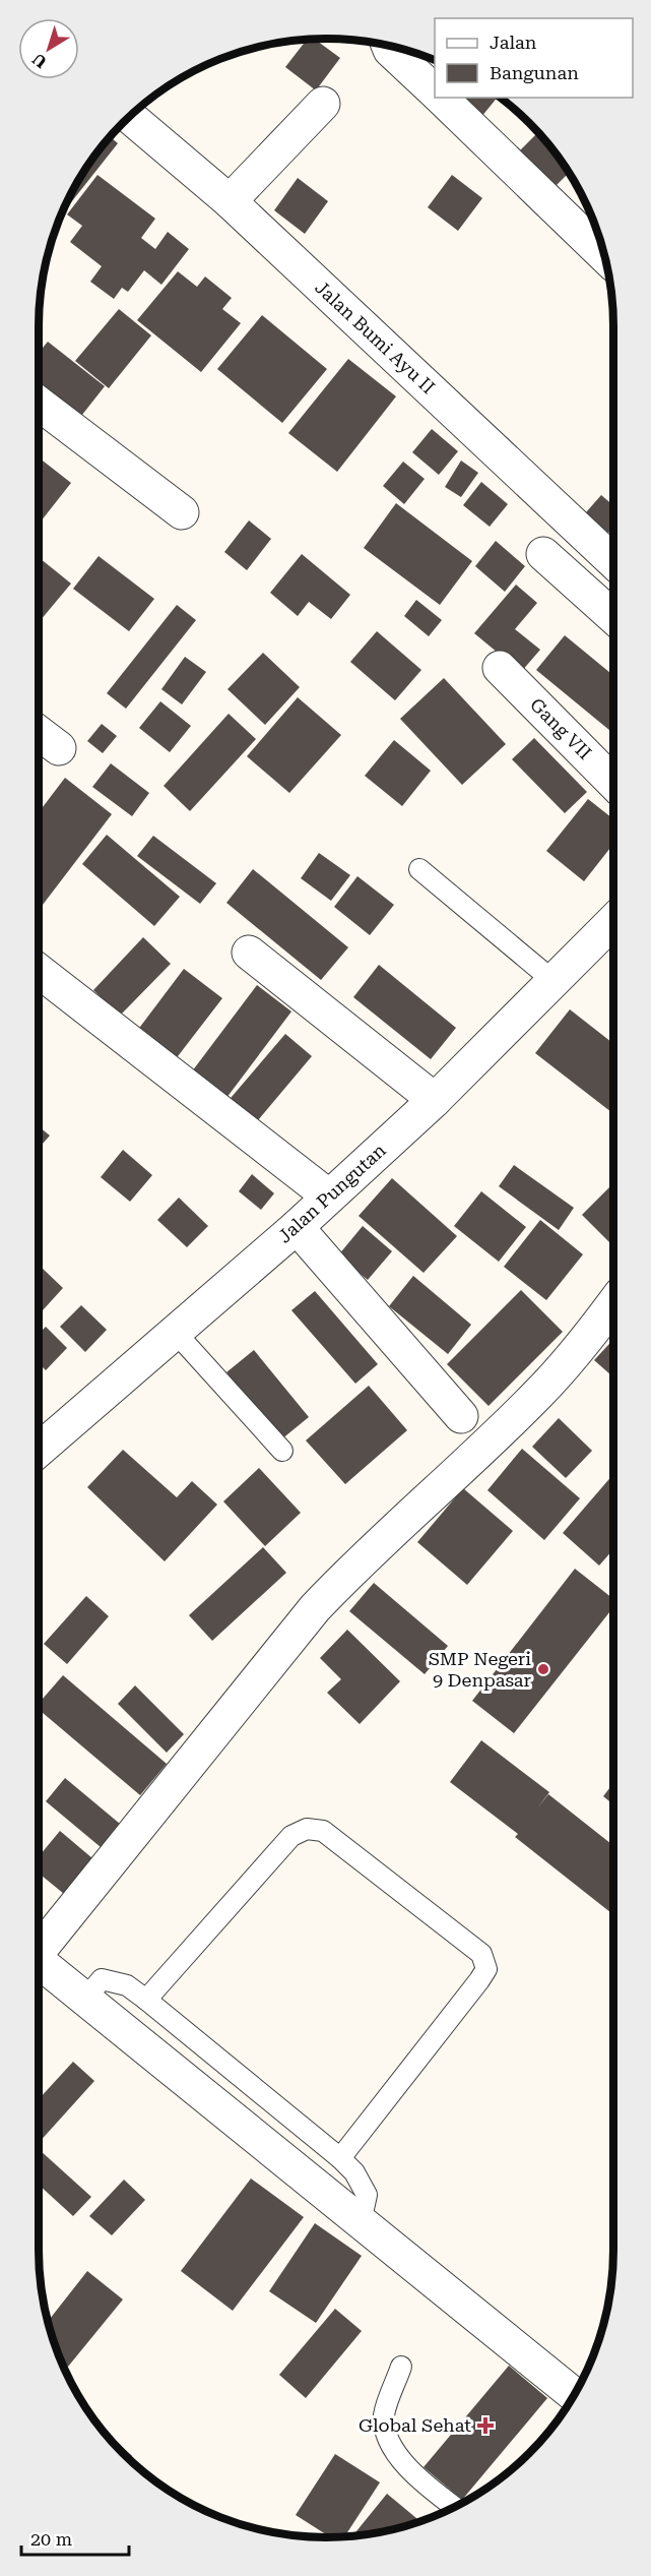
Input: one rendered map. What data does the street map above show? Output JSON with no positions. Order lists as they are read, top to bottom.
{
  "streets": {
    "street": ["Jalan Bumi Ayu II", "Gang VII", "Jalan Pungutan"]
  },
  "places": {
    "other": ["SMP Negeri 9 Denpasar"],
    "health": ["Global Sehat"]
  },
  "legend": ["Jalan", "Bangunan"],
  "scale_bar": "20 m",
  "north": "bottom left"
}
